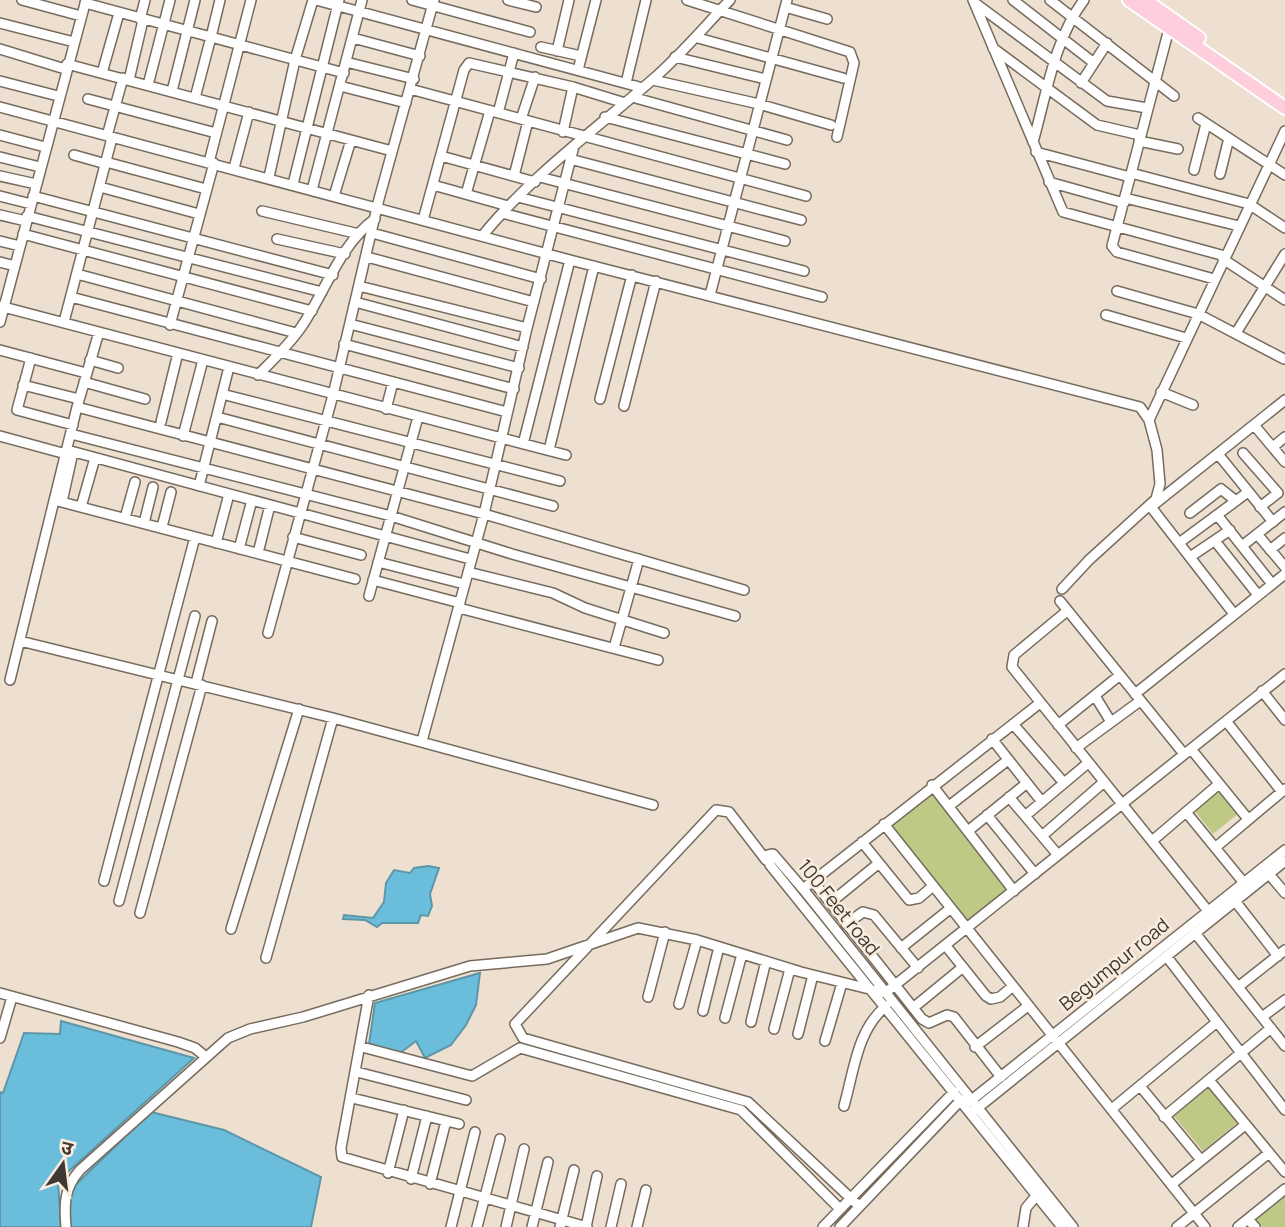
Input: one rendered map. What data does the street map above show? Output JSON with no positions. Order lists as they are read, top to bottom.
{
  "streets": {
    "street": ["100 Feet road", "Begumpur road"]
  },
  "crossings": [
    ["100 Feet road", "Begumpur road"]
  ],
  "north": "top"
}
